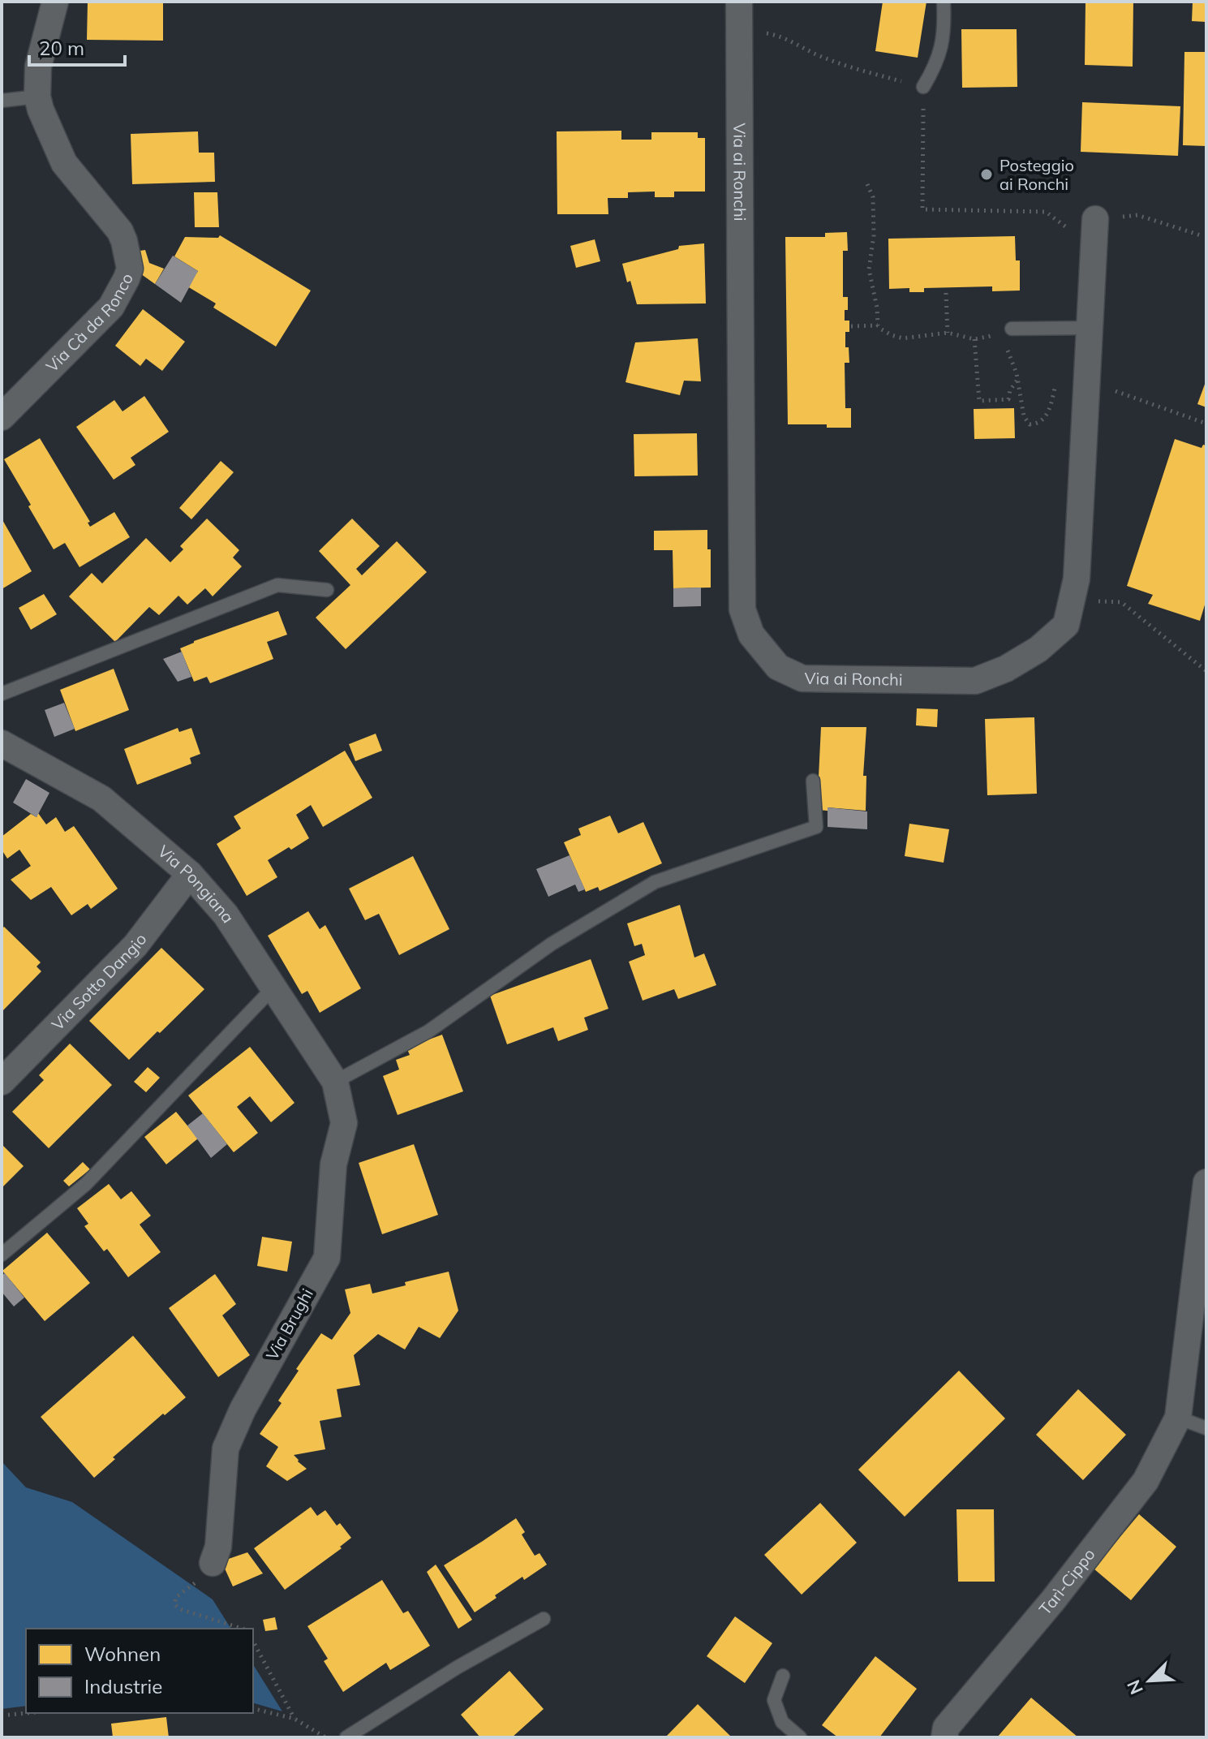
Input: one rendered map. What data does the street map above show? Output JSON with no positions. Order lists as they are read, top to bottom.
{
  "streets": {
    "street": [
      "Via ai Ronchi",
      "Via Cà da Ronco",
      "Via Pongiana",
      "Via Sotto Dangio",
      "Via Brughi",
      "Tarì-Cippo"
    ]
  },
  "crossings": [
    ["Via Pongiana", "Via Sotto Dangio"],
    ["Via Pongiana", "Via Brughi"]
  ],
  "places": ["Posteggio ai Ronchi"],
  "legend": ["Wohnen", "Industrie"],
  "scale_bar": "20 m",
  "north": "bottom left"
}
